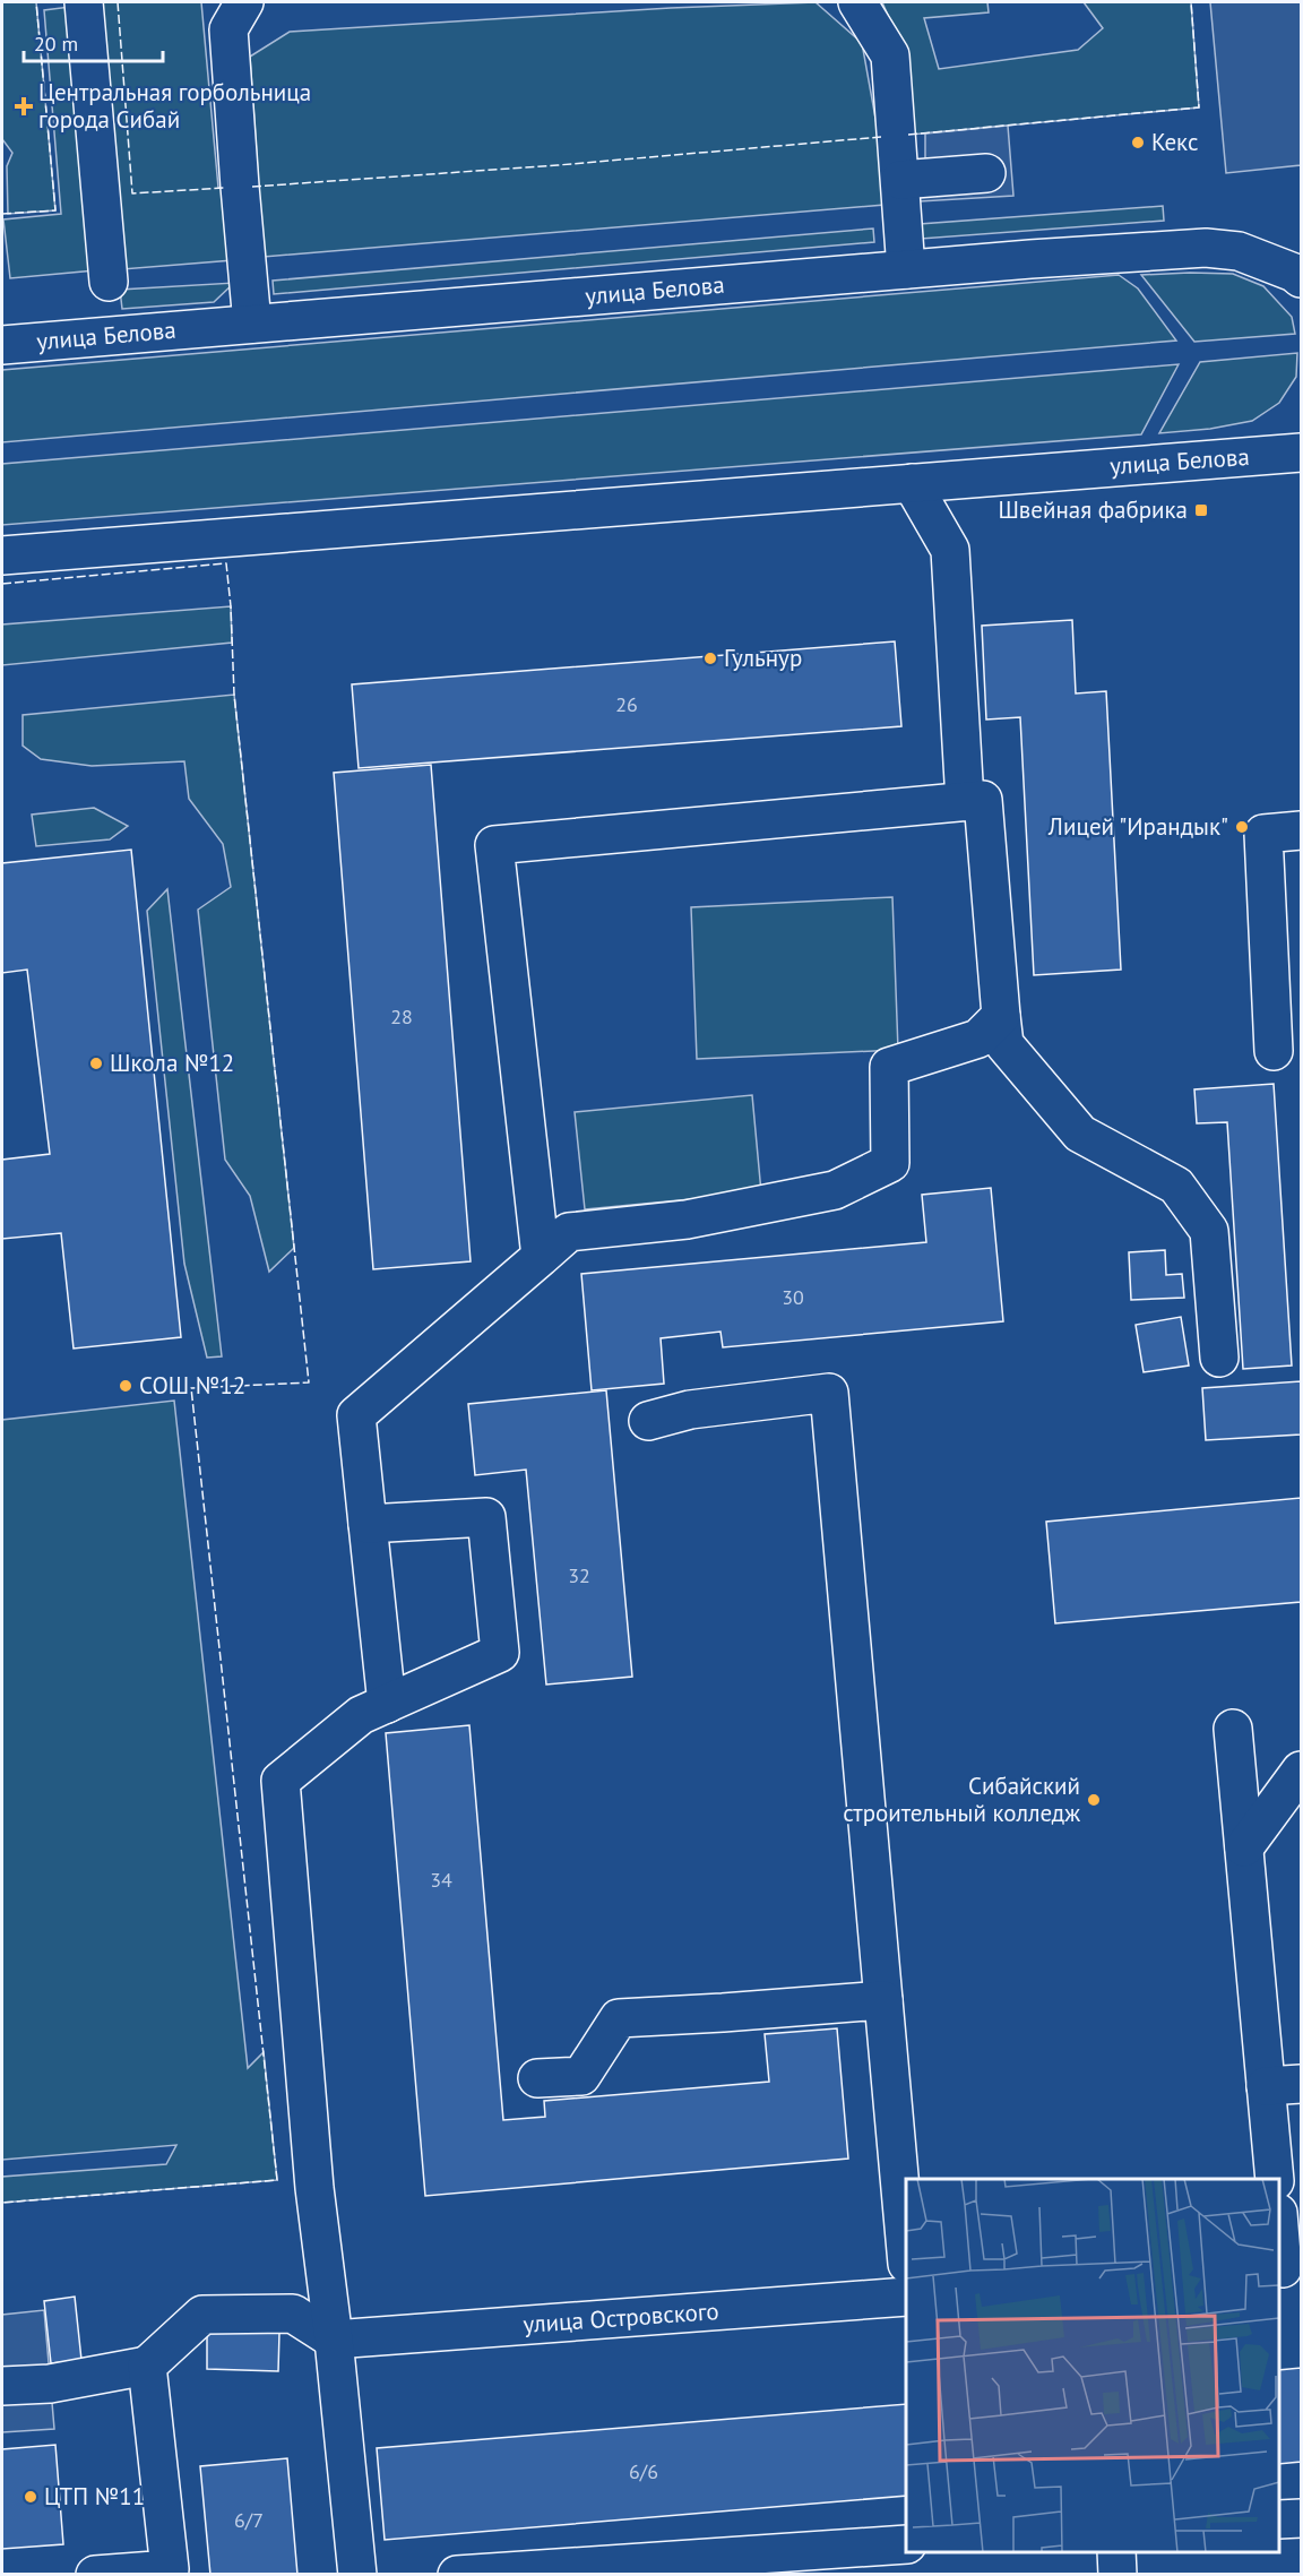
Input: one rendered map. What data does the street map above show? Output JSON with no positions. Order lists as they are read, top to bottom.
{
  "streets": {
    "main road": ["улица Белова", "улица Островского"]
  },
  "places": {
    "health": ["Центральная горбольница города Сибай"],
    "other": [
      "Кекс",
      "Гульнур",
      "Лицей \"Ирандык\"",
      "Школа №12",
      "СОШ №12",
      "Сибайский строительный колледж",
      "ЦТП №11"
    ],
    "transit": ["Швейная фабрика"]
  },
  "house_numbers": [
    "26",
    "28",
    "30",
    "32",
    "34",
    "6/6",
    "6/7"
  ],
  "scale_bar": "20 m"
}
